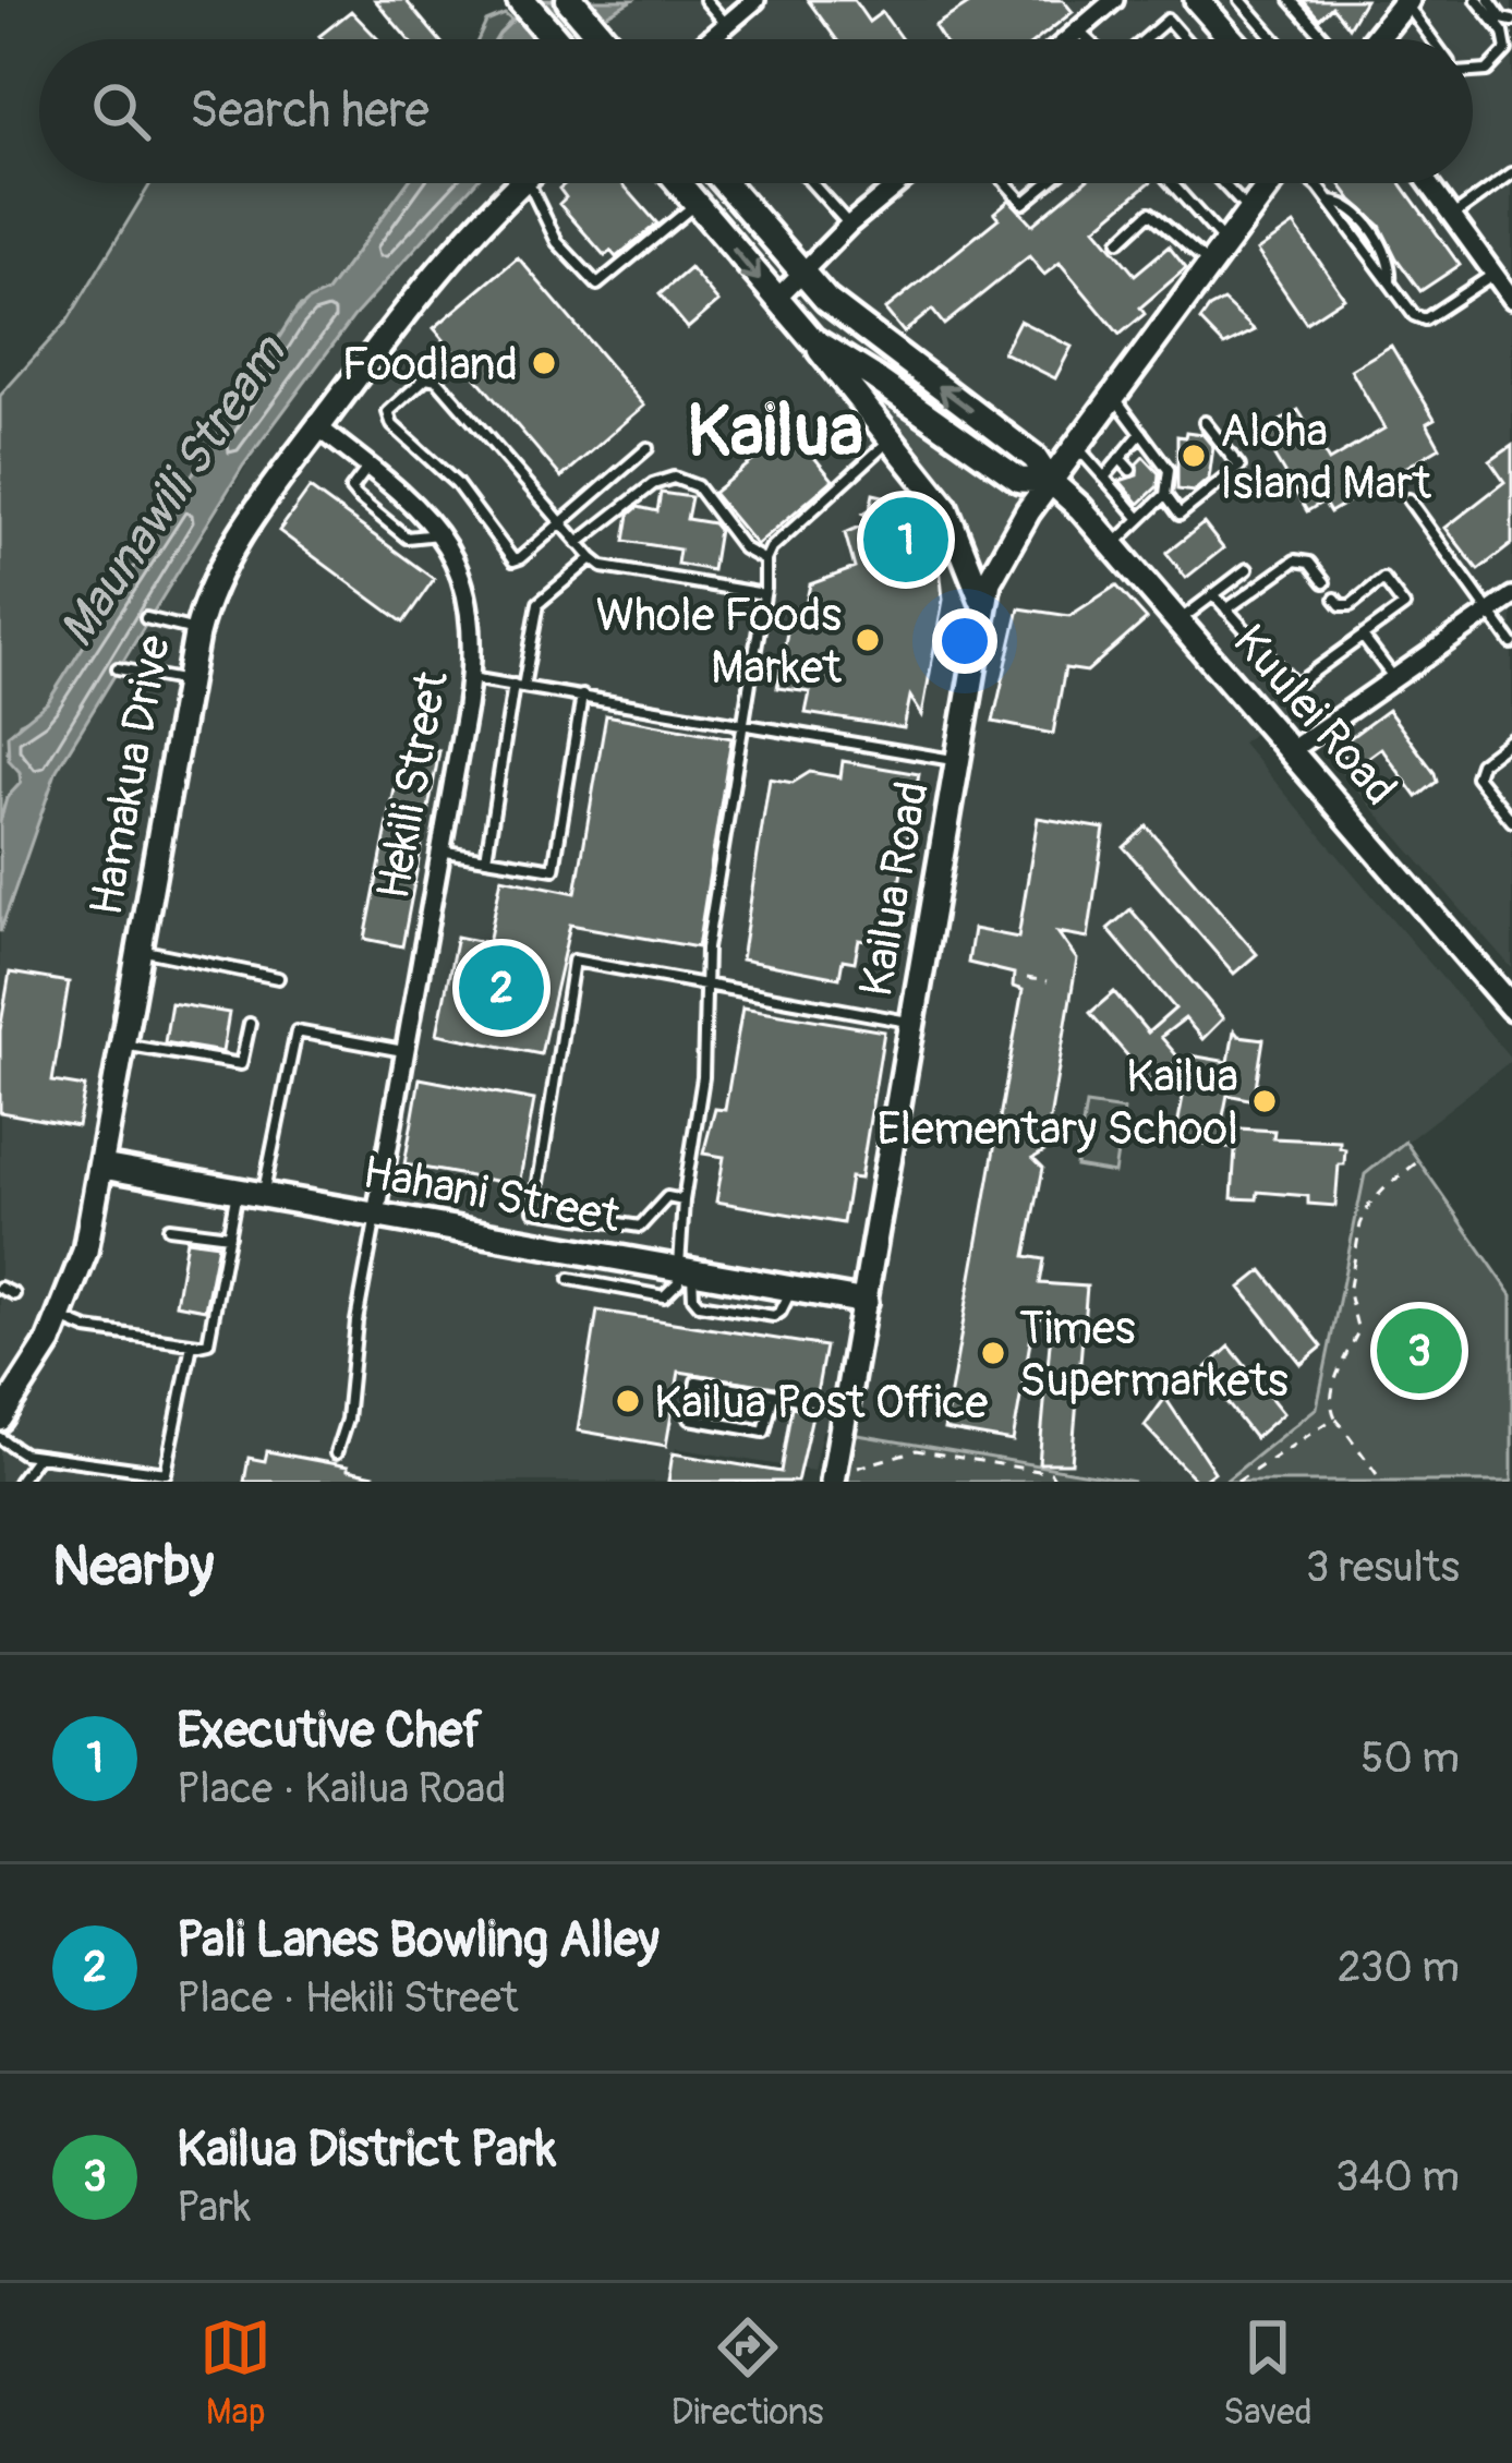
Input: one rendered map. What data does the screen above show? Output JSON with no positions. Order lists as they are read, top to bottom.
{
  "streets": {
    "main road": [
      "Kuulei Road",
      "Hamakua Drive",
      "Kailua Road",
      "Hahani Street"
    ],
    "street": ["Hekili Street"]
  },
  "crossings": [
    ["Kuulei Road", "Kailua Road"],
    ["Hamakua Drive", "Hekili Street"],
    ["Hamakua Drive", "Hahani Street"],
    ["Hekili Street", "Hahani Street"],
    ["Kailua Road", "Hahani Street"]
  ],
  "districts": ["Kailua"],
  "water": ["Maunawili Stream"],
  "places": [
    "Foodland",
    "Aloha Island Mart",
    "Whole Foods Market",
    "Kailua Elementary School",
    "Times Supermarkets",
    "Kailua Post Office"
  ],
  "page": {
    "search": "Search here",
    "pins": ["1", "2", "3"],
    "heading": ["Nearby", "3 results"],
    "list": [
      {
        "mark": "1",
        "name": "Executive Chef",
        "note": "Place · Kailua Road",
        "value": "50 m"
      },
      {
        "mark": "2",
        "name": "Pali Lanes Bowling Alley",
        "note": "Place · Hekili Street",
        "value": "230 m"
      },
      {
        "mark": "3",
        "name": "Kailua District Park",
        "note": "Park",
        "value": "340 m"
      }
    ],
    "nav": ["Map", "Directions", "Saved"]
  }
}
